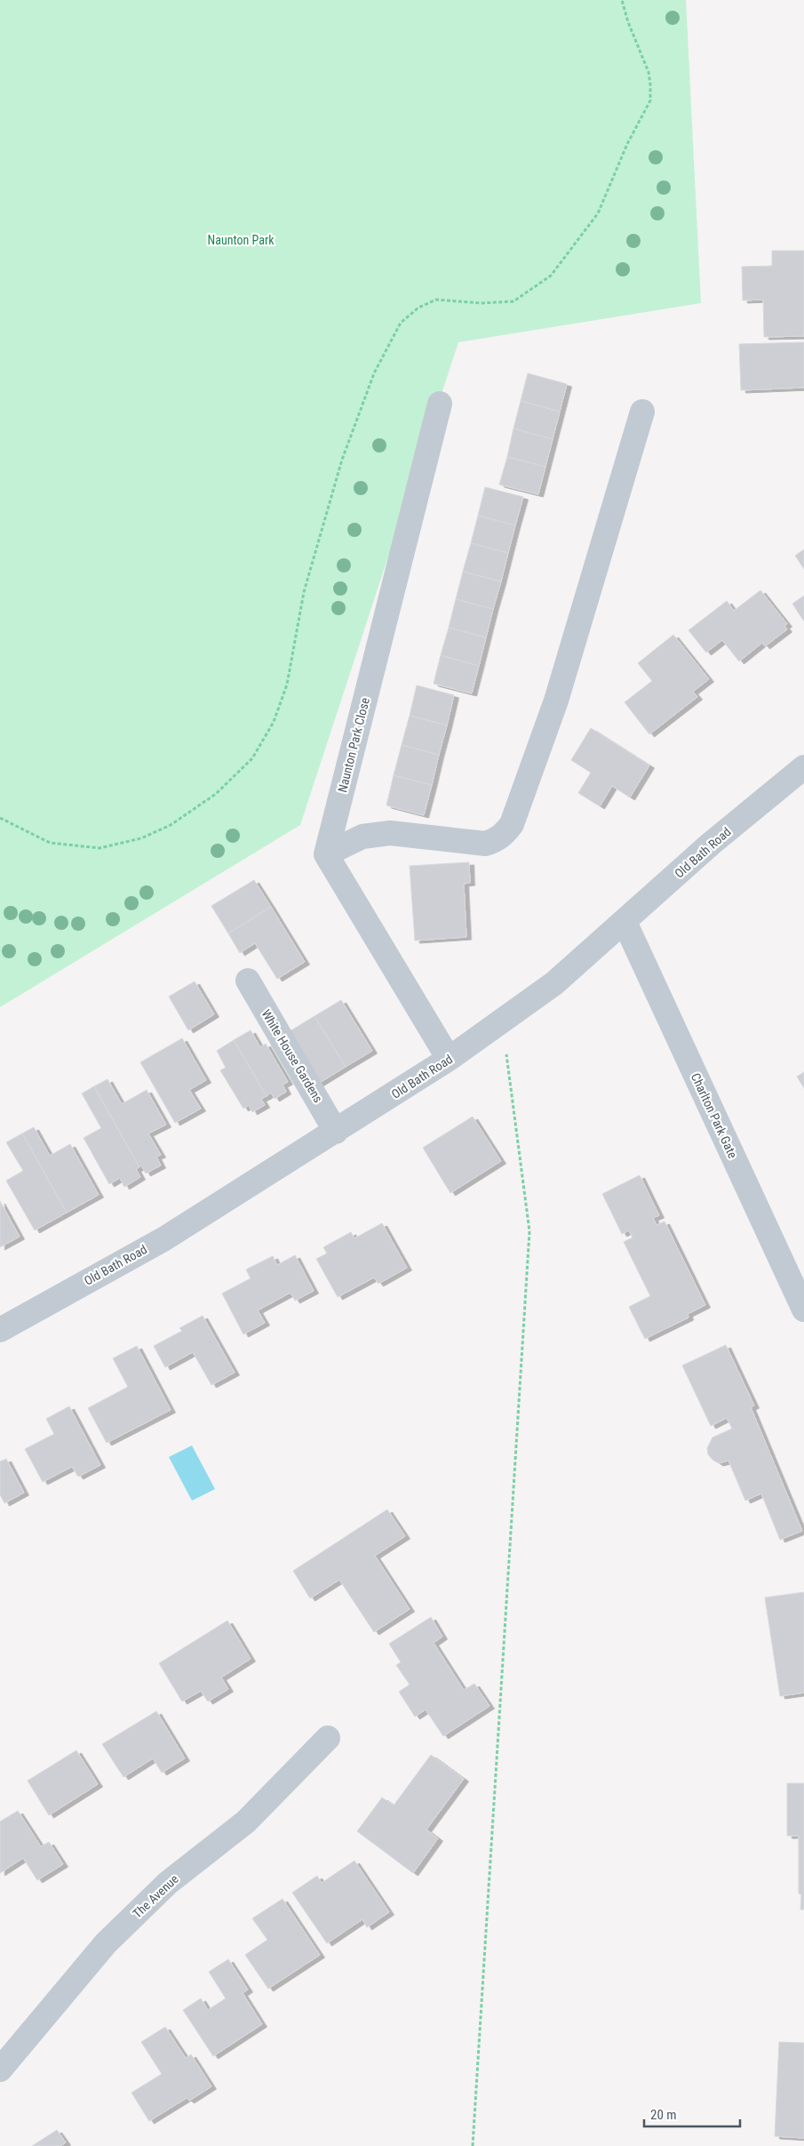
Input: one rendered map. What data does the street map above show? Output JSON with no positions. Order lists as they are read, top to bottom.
{
  "streets": {
    "street": [
      "Naunton Park Close",
      "Old Bath Road",
      "White House Gardens",
      "Charlton Park Gate",
      "The Avenue"
    ]
  },
  "crossings": [
    ["Old Bath Road", "White House Gardens"],
    ["Old Bath Road", "Charlton Park Gate"]
  ],
  "parks": ["Naunton Park"],
  "scale_bar": "20 m"
}
